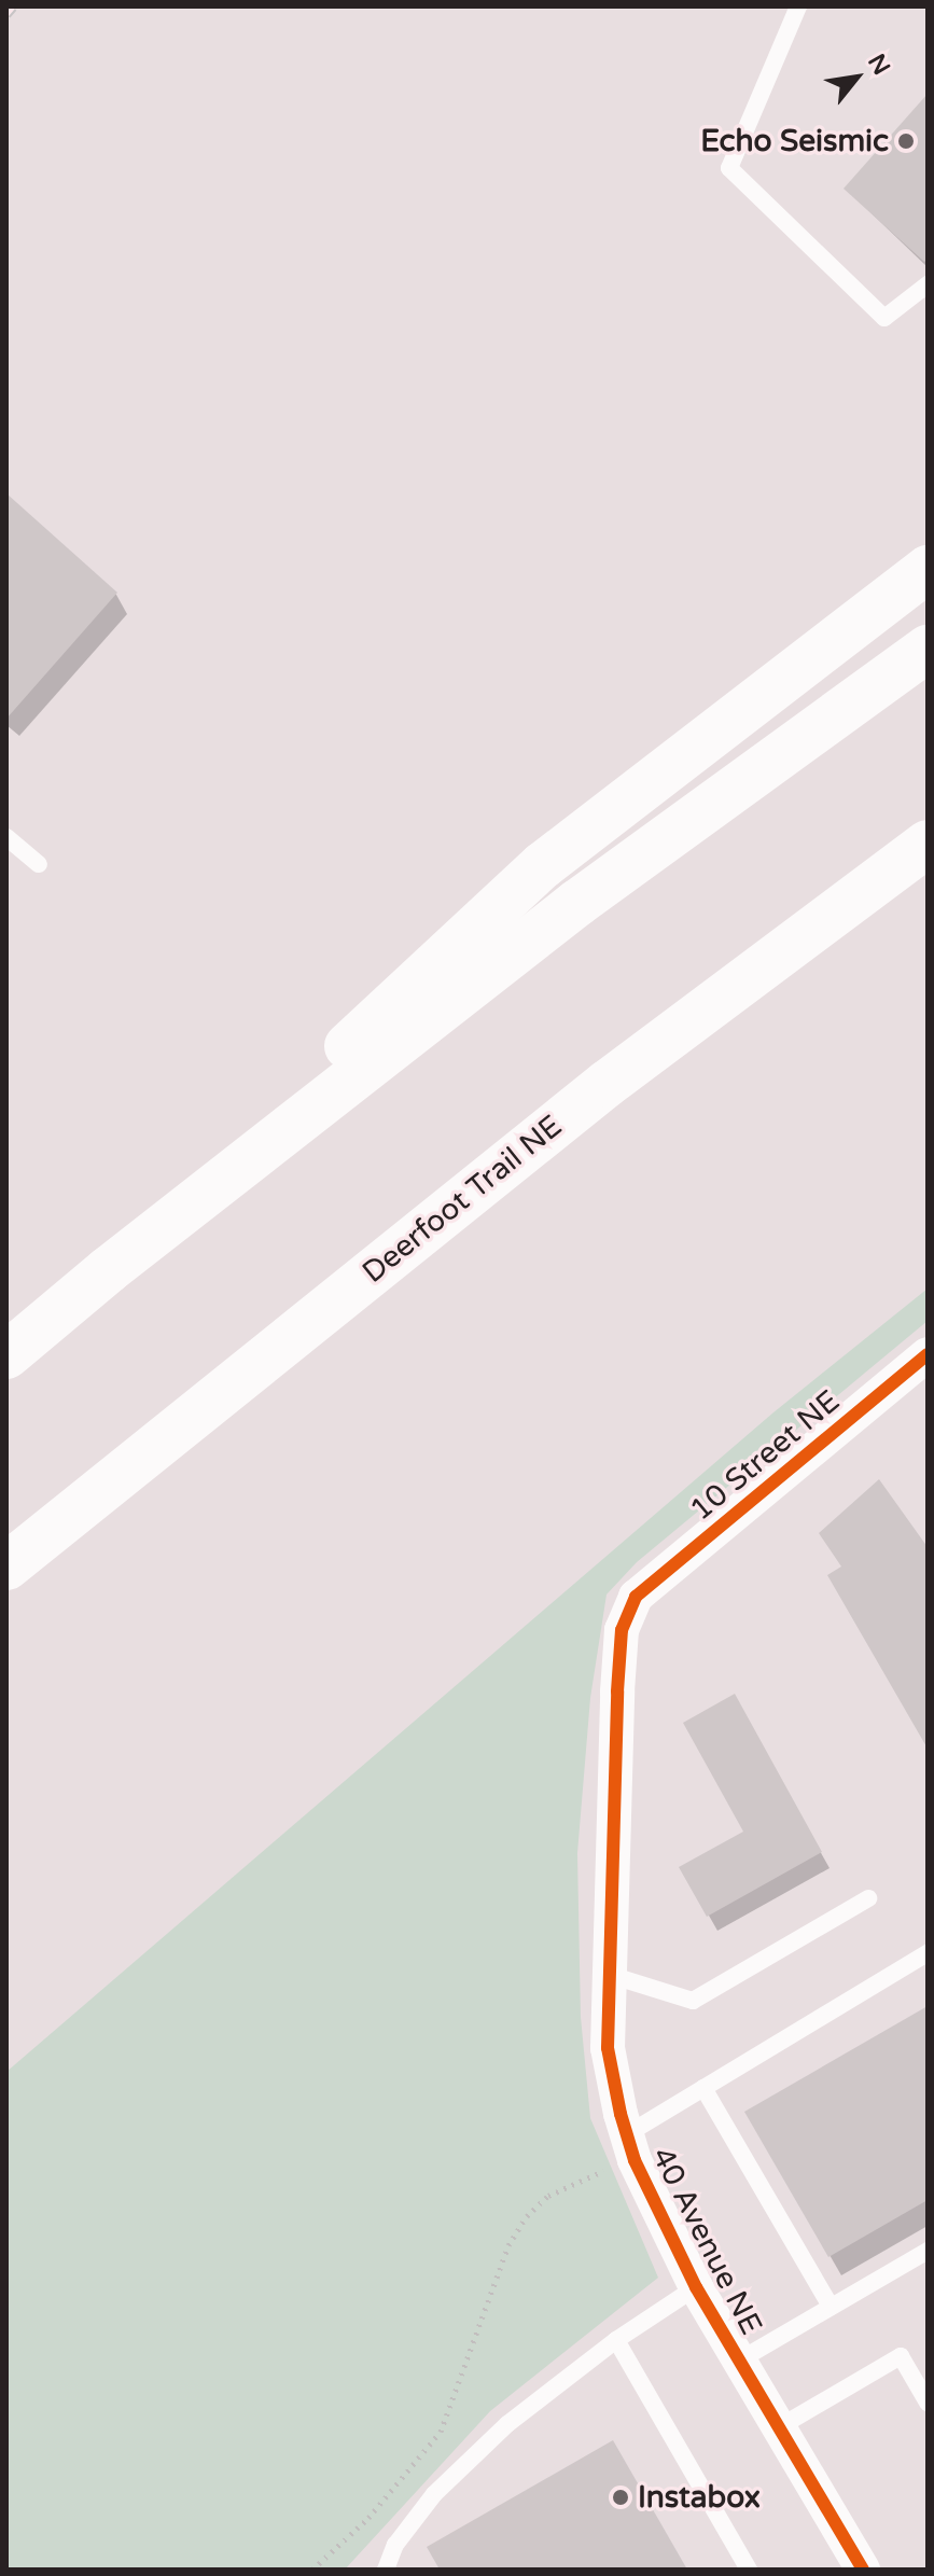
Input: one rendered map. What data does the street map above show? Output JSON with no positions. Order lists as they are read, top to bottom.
{
  "streets": {
    "highway": ["Deerfoot Trail NE"],
    "street": ["10 Street NE", "40 Avenue NE"]
  },
  "crossings": [
    ["10 Street NE", "40 Avenue NE"]
  ],
  "places": ["Echo Seismic", "Instabox"],
  "north": "top right"
}
